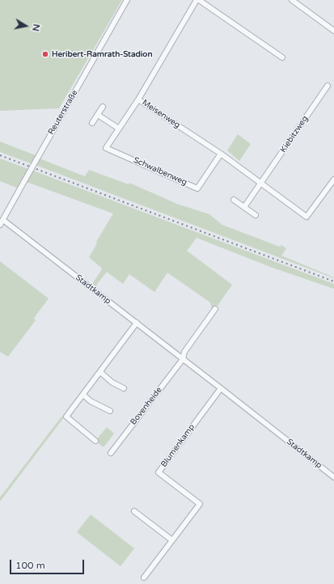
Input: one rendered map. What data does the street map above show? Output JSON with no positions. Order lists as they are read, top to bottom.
{
  "streets": {
    "street": [
      "Reuterstraße",
      "Meisenweg",
      "Kiebitzweg",
      "Schwalbenweg",
      "Stadtkamp",
      "Bovenheide",
      "Blumenkamp"
    ]
  },
  "crossings": [
    ["Reuterstraße", "Stadtkamp"],
    ["Meisenweg", "Kiebitzweg"],
    ["Meisenweg", "Schwalbenweg"],
    ["Stadtkamp", "Bovenheide"],
    ["Stadtkamp", "Blumenkamp"]
  ],
  "places": ["Heribert-Ramrath-Stadion"],
  "scale_bar": "100 m",
  "north": "right"
}
